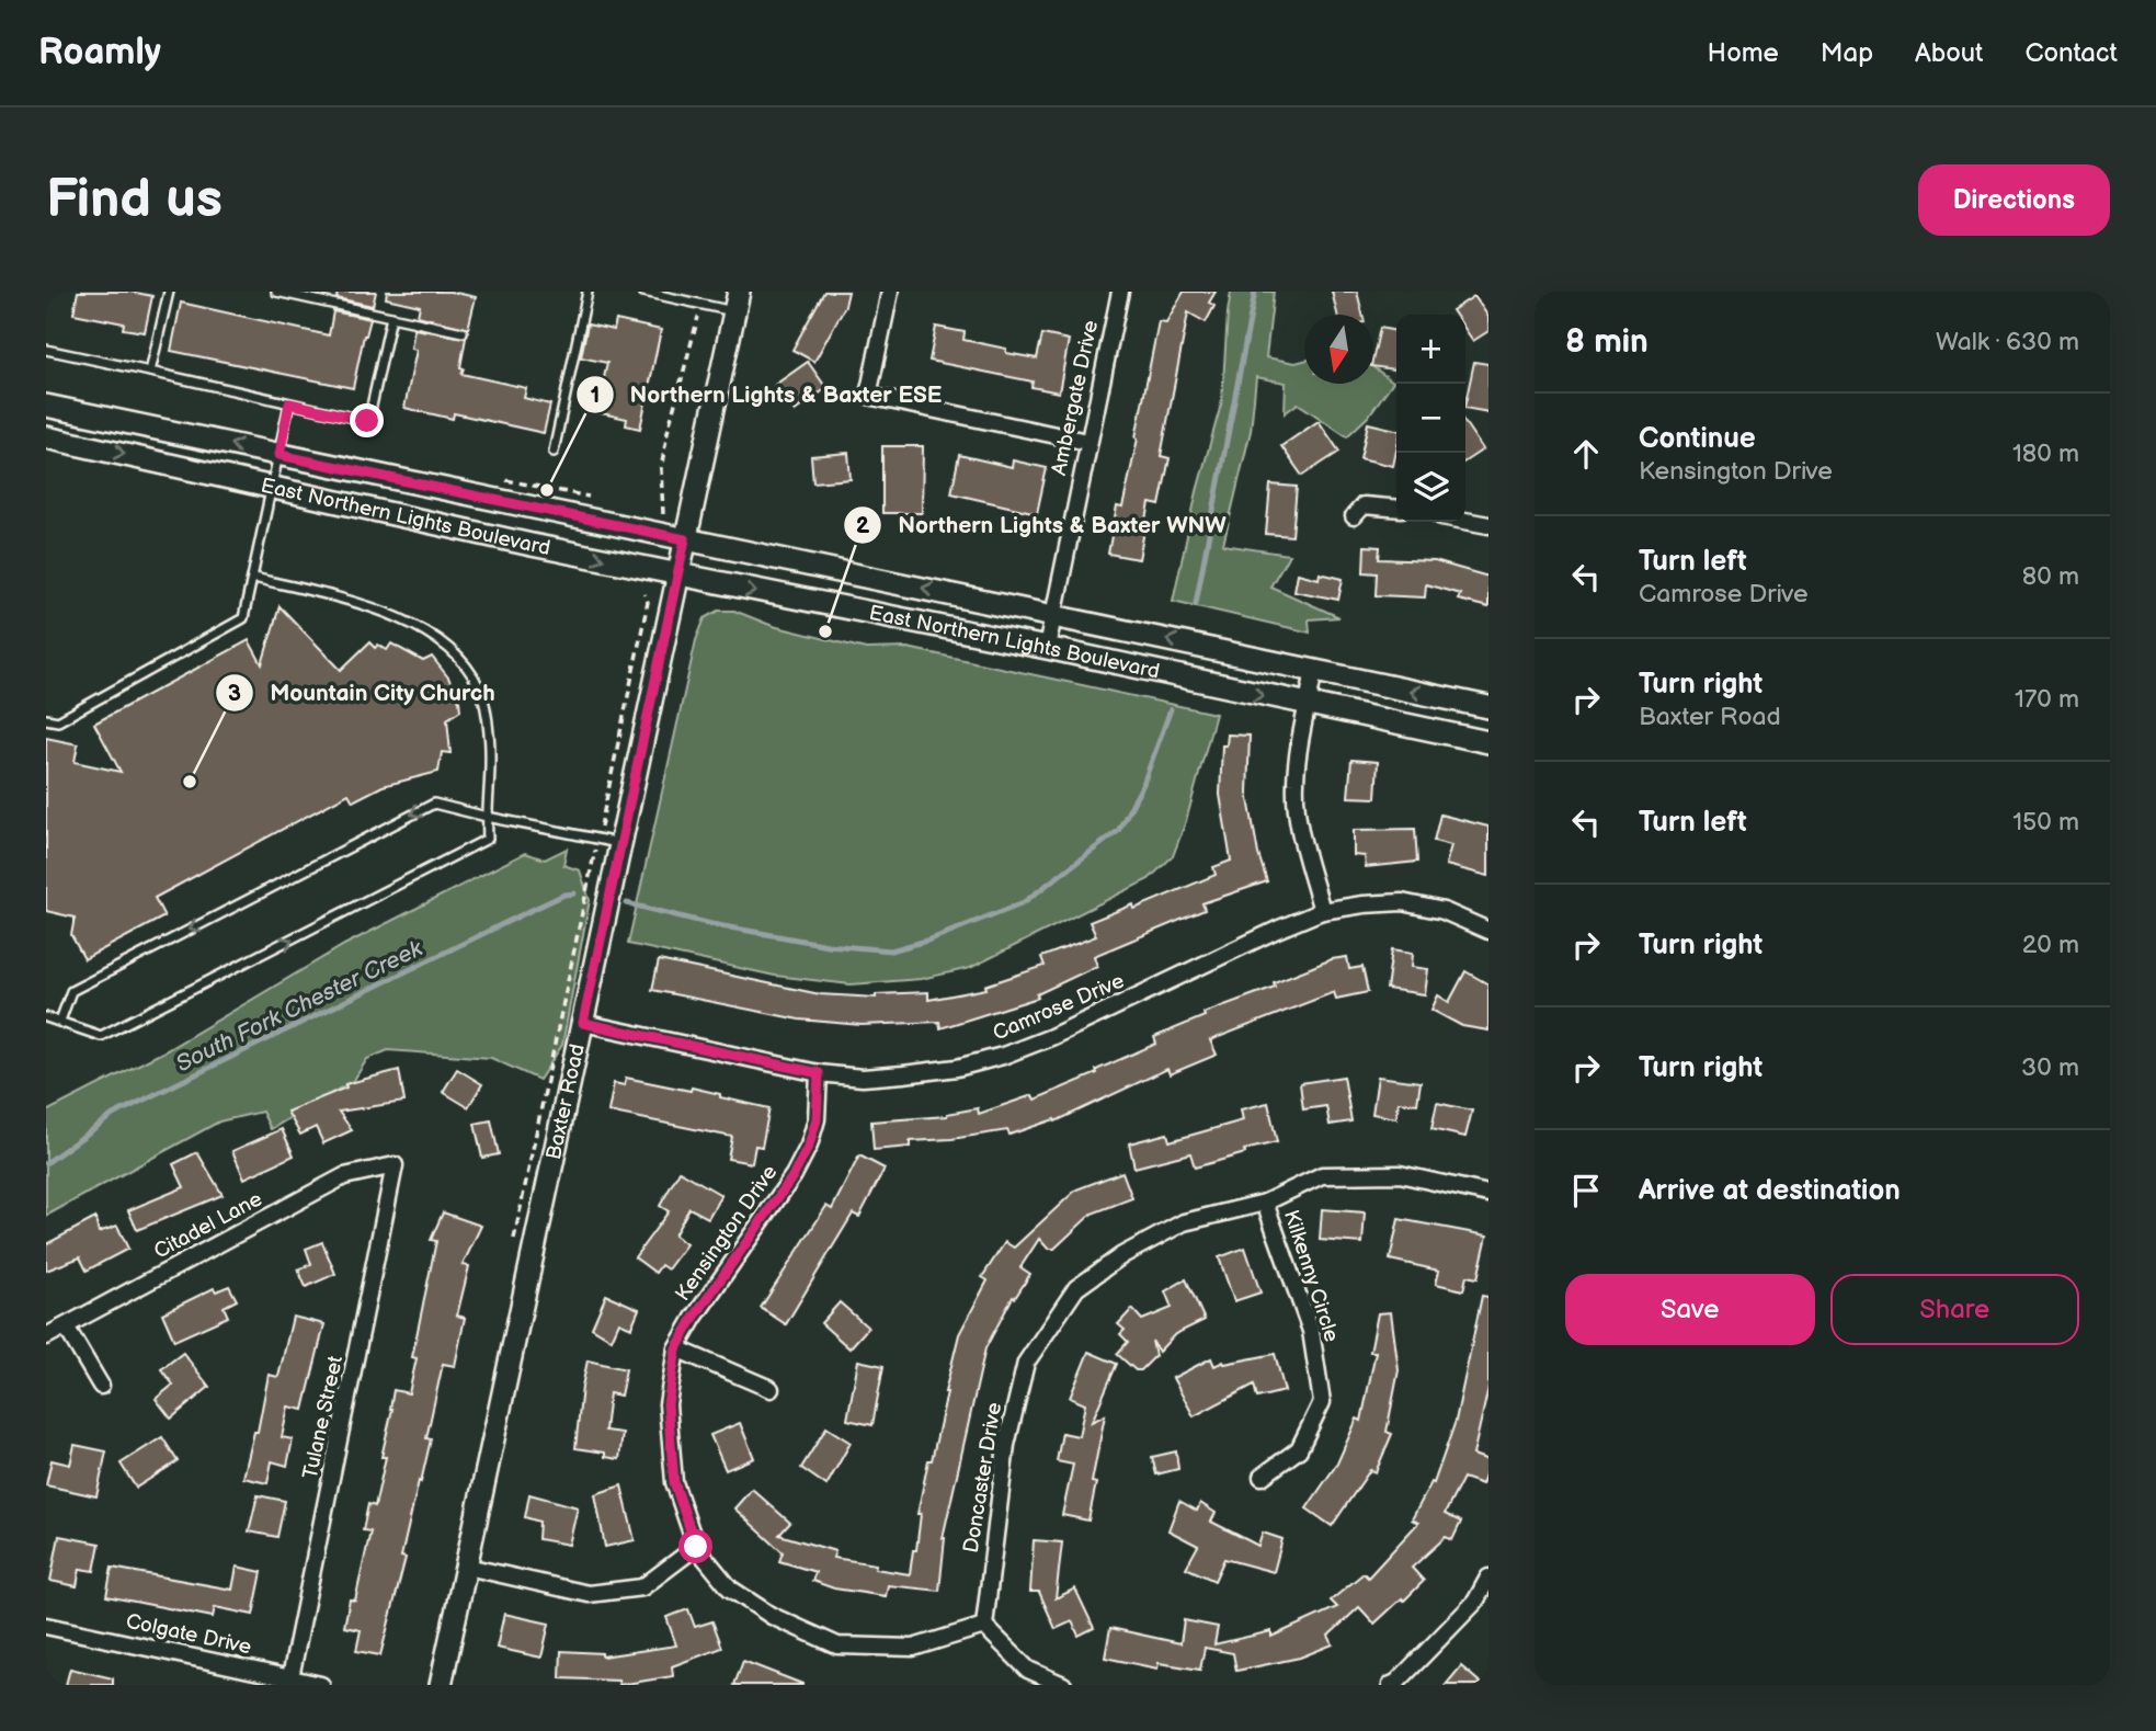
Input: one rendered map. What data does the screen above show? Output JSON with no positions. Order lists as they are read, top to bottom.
{
  "streets": {
    "main road": ["East Northern Lights Boulevard", "Baxter Road"],
    "street": [
      "Ambergate Drive",
      "Camrose Drive",
      "Citadel Lane",
      "Kensington Drive",
      "Kilkenny Circle",
      "Tulane Street",
      "Doncaster Drive",
      "Colgate Drive"
    ]
  },
  "crossings": [
    ["Ambergate Drive", "East Northern Lights Boulevard"],
    ["East Northern Lights Boulevard", "Baxter Road"],
    ["Camrose Drive", "Baxter Road"],
    ["Camrose Drive", "Kensington Drive"],
    ["Citadel Lane", "Tulane Street"],
    ["Kensington Drive", "Doncaster Drive"],
    ["Kilkenny Circle", "Doncaster Drive"],
    ["Tulane Street", "Colgate Drive"]
  ],
  "water": ["South Fork Chester Creek"],
  "places": ["Northern Lights & Baxter ESE", "Northern Lights & Baxter WNW", "Mountain City Church"],
  "north": "bottom",
  "page": {
    "header": "Roamly",
    "nav": [
      "Home",
      "Map",
      "About",
      "Contact"
    ],
    "buttons": [
      "Directions",
      ["Save", "Share"]
    ],
    "title": "Find us",
    "heading": ["8 min", "Walk · 630 m"],
    "map_buttons": ["+", "−"],
    "list": [
      ["Continue", "Kensington Drive", "180 m"],
      ["Turn left", "Camrose Drive", "80 m"],
      ["Turn right", "Baxter Road", "170 m"],
      ["Turn left", "150 m"],
      ["Turn right", "20 m"],
      ["Turn right", "30 m"],
      "Arrive at destination"
    ]
  }
}
